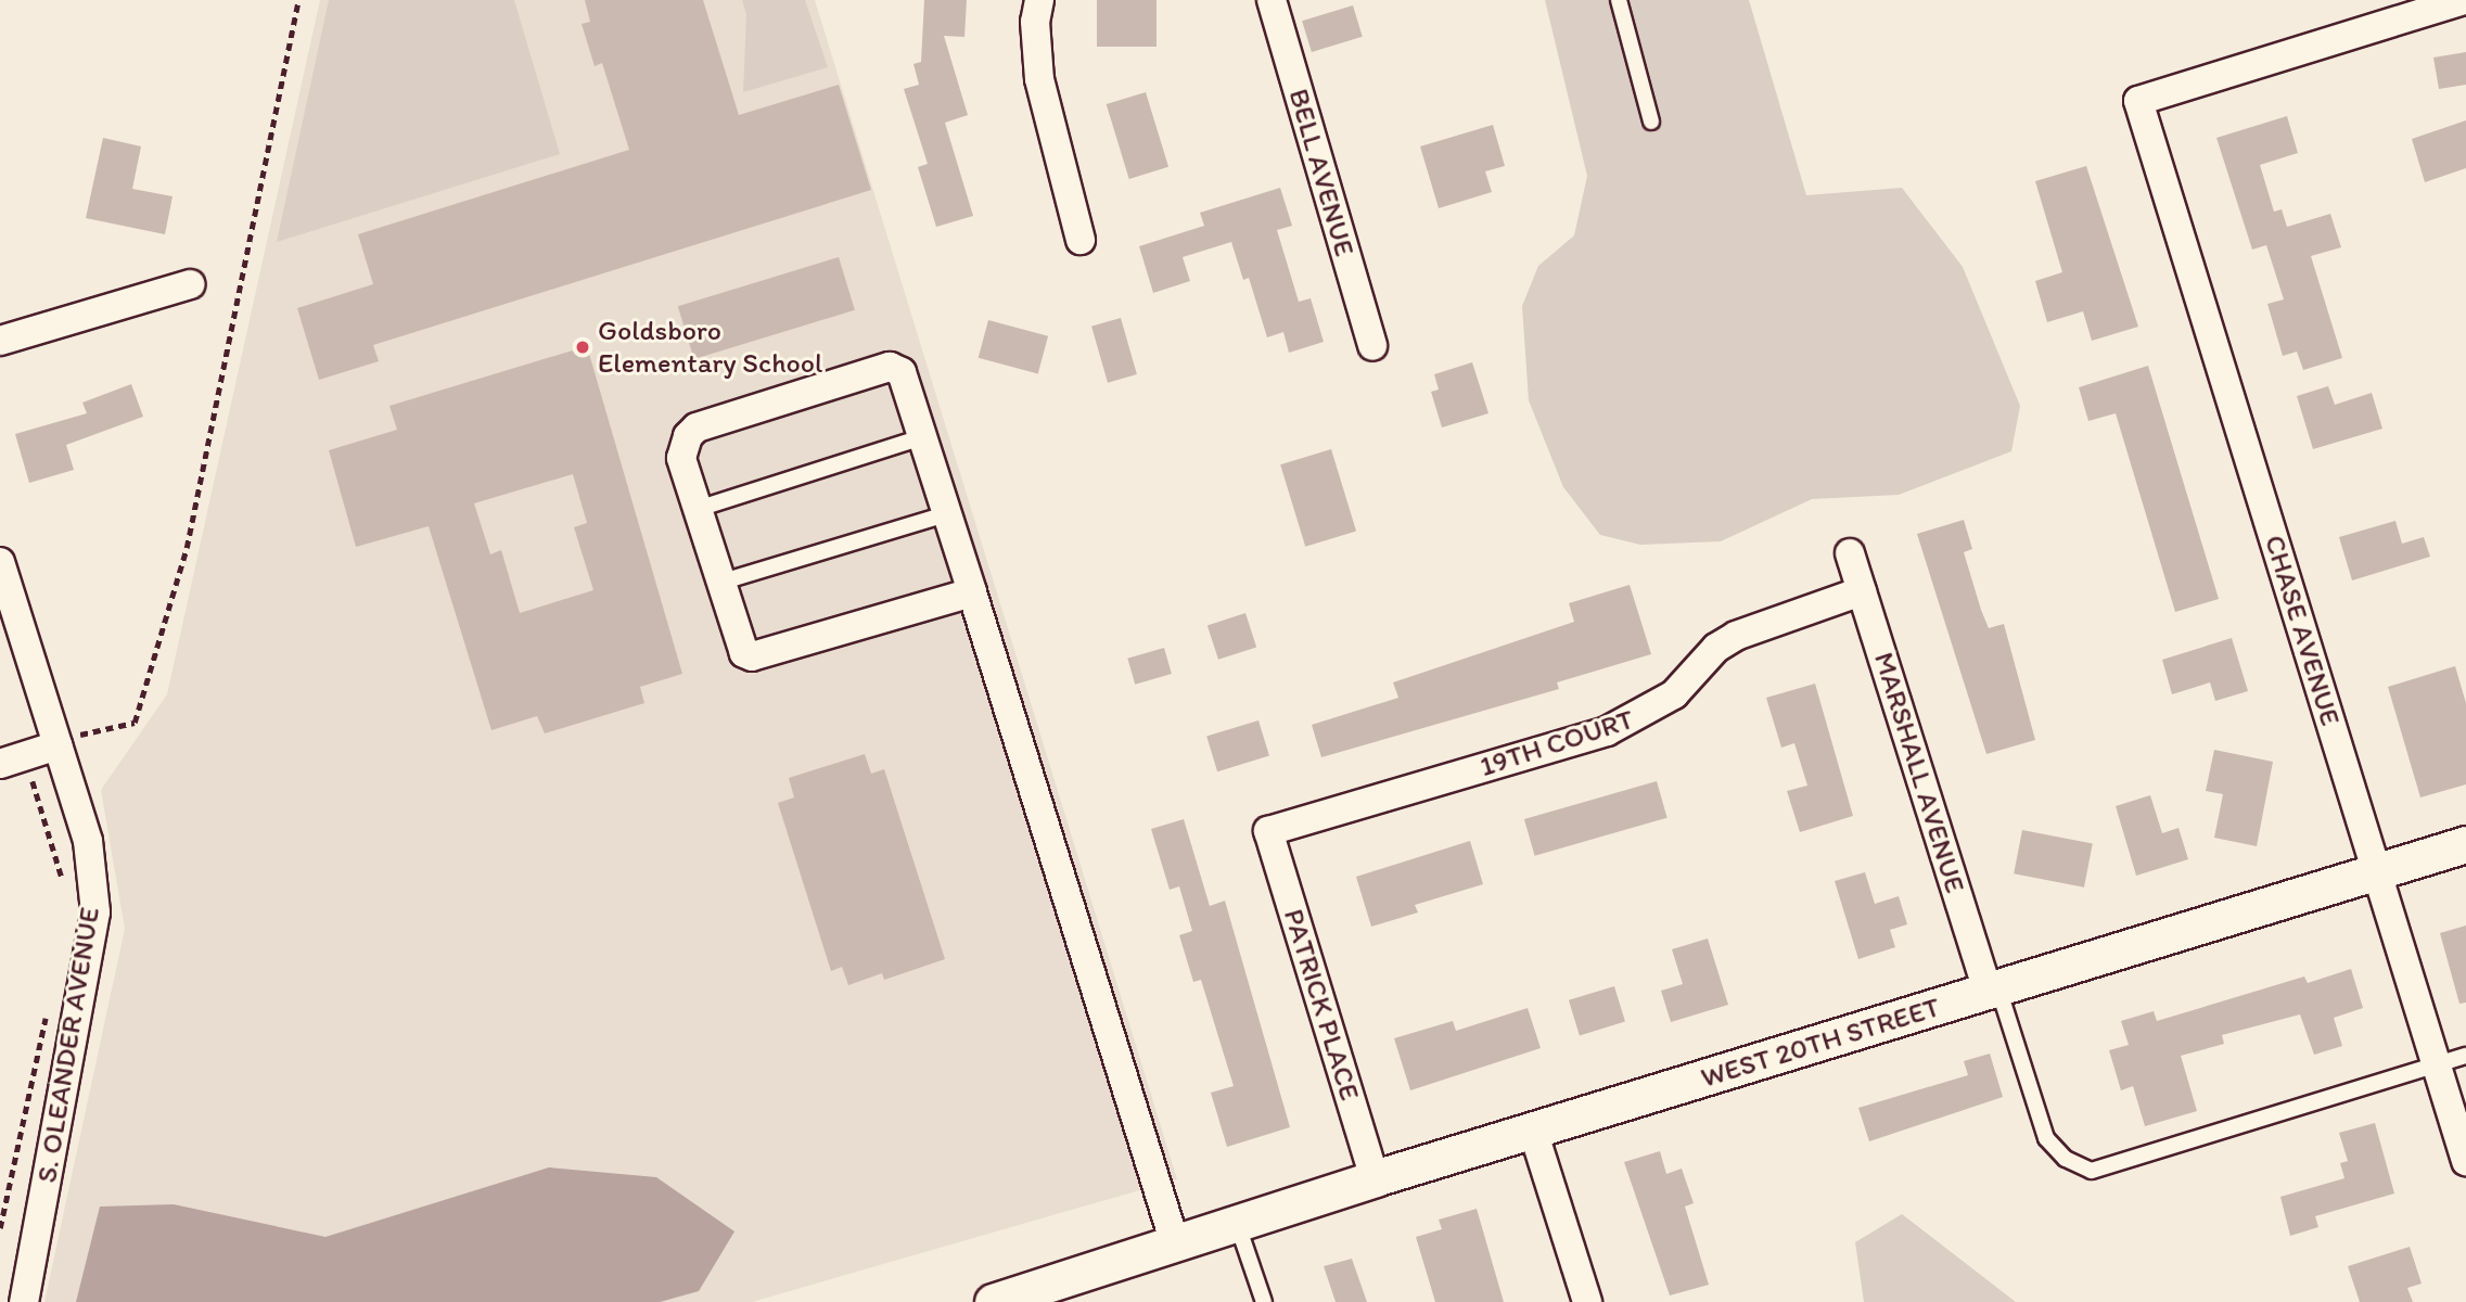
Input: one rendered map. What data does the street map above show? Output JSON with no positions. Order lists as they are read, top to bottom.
{
  "streets": {
    "street": [
      "BELL AVENUE",
      "CHASE AVENUE",
      "19TH COURT",
      "MARSHALL AVENUE",
      "PATRICK PLACE",
      "WEST 20TH STREET",
      "S. OLEANDER AVENUE"
    ]
  },
  "crossings": [
    ["CHASE AVENUE", "WEST 20TH STREET"],
    ["19TH COURT", "MARSHALL AVENUE"],
    ["19TH COURT", "PATRICK PLACE"],
    ["MARSHALL AVENUE", "WEST 20TH STREET"],
    ["PATRICK PLACE", "WEST 20TH STREET"]
  ],
  "places": ["Goldsboro Elementary School"]
}
